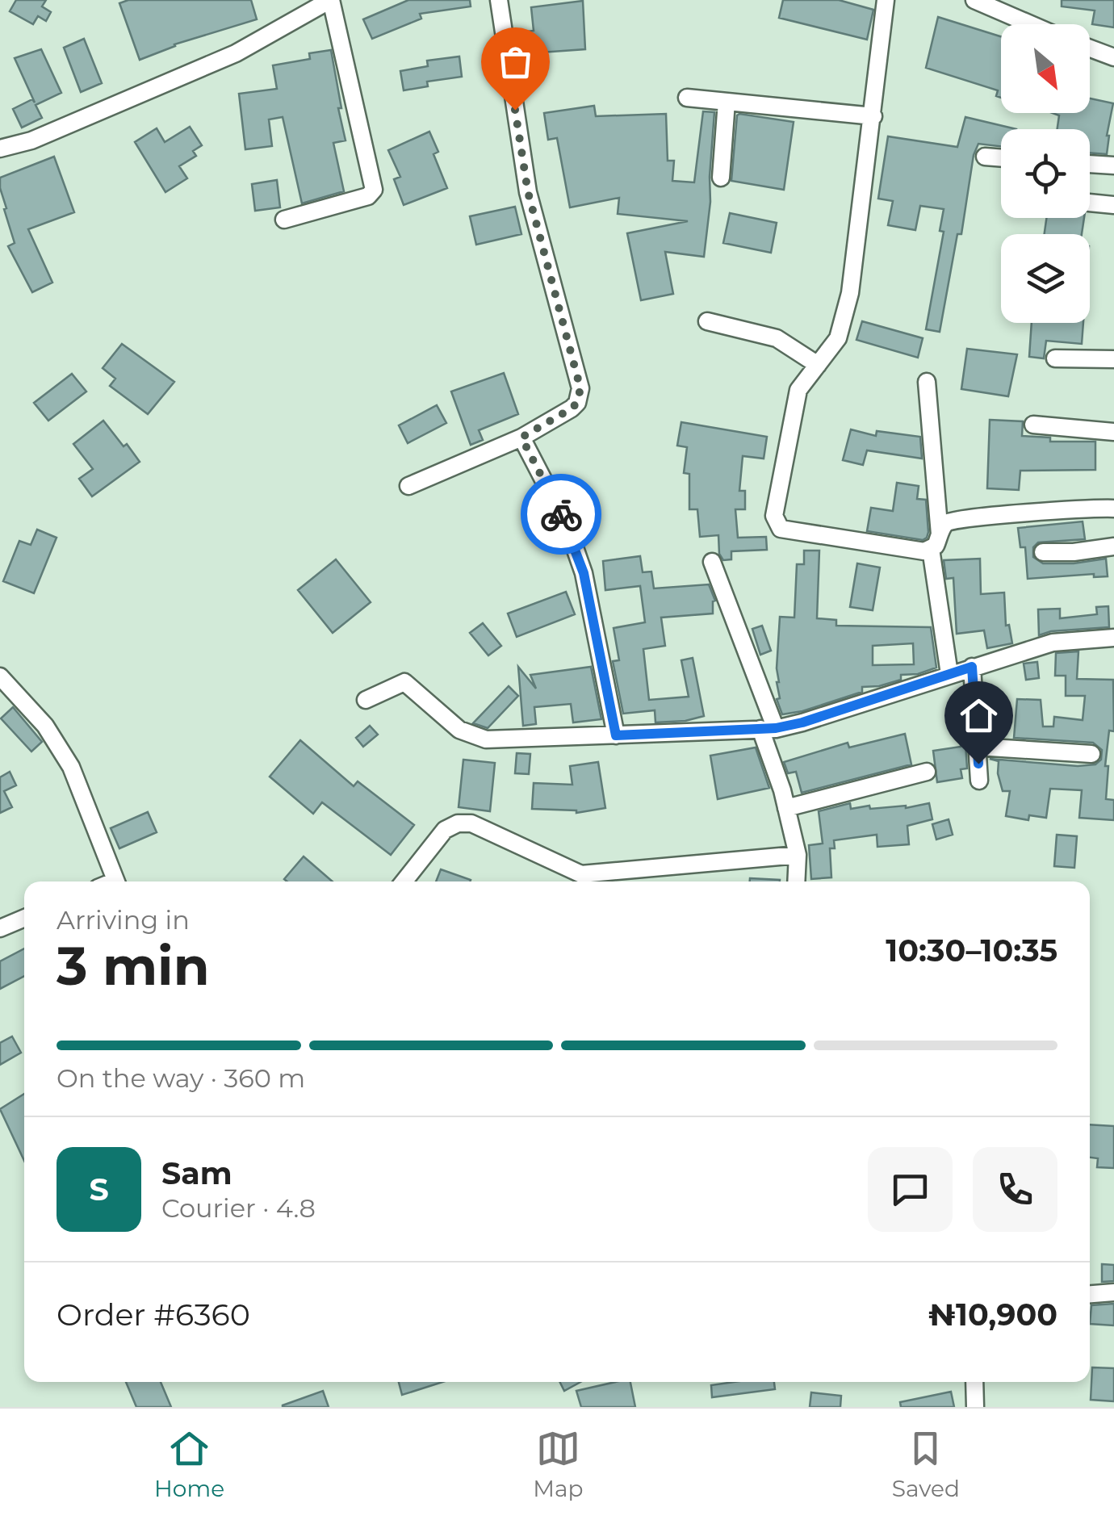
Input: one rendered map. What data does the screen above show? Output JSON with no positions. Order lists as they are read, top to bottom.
{
  "north": "bottom right",
  "page": {
    "heading": ["3 min", "Arriving in", "10:30–10:35"],
    "panel": [
      "Sam",
      "Courier · 4.8",
      "Order #6360",
      "₦10,900"
    ],
    "bar": "On the way · 360 m",
    "round": "S",
    "tabs": ["Home", "Map", "Saved"]
  }
}
